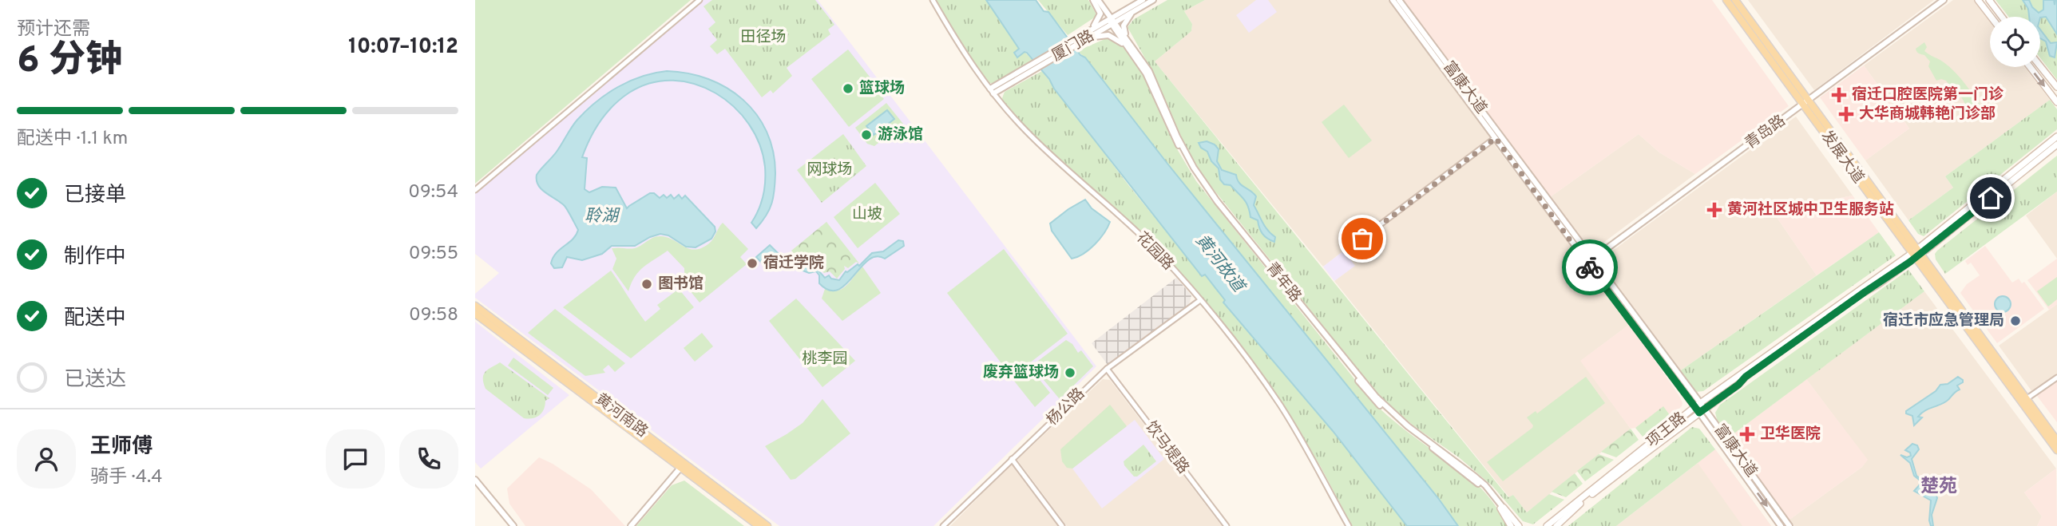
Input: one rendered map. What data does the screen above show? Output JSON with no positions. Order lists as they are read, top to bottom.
{
  "streets": {
    "main road": ["发展大道", "黄河南路", "项王路"],
    "street": [
      "厦门路",
      "富康大道",
      "青岛路",
      "花园路",
      "青年路",
      "杨公路",
      "饮马堤路"
    ]
  },
  "crossings": [
    ["厦门路", "花园路"],
    ["厦门路", "青年路"],
    ["富康大道", "青岛路"],
    ["富康大道", "项王路"],
    ["青岛路", "发展大道"],
    ["发展大道", "项王路"],
    ["花园路", "杨公路"],
    ["杨公路", "饮马堤路"]
  ],
  "districts": ["楚苑"],
  "water": ["聆湖", "黄河故道"],
  "parks": [
    "田径场",
    "网球场",
    "山坡",
    "桃李园"
  ],
  "places": {
    "other": [
      "篮球场",
      "游泳馆",
      "宿迁学院",
      "图书馆",
      "宿迁市应急管理局",
      "废弃篮球场"
    ],
    "health": [
      "宿迁口腔医院第一门诊",
      "大华商城韩艳门诊部",
      "黄河社区城中卫生服务站",
      "卫华医院"
    ]
  },
  "page": {
    "heading": ["6 分钟", "预计还需", "10:07–10:12"],
    "panel": ["王师傅", "骑手 · 4.4"],
    "bar": "配送中 · 1.1 km",
    "list": [
      ["已接单", "09:54"],
      ["制作中", "09:55"],
      ["配送中", "09:58"],
      "已送达"
    ]
  }
}
